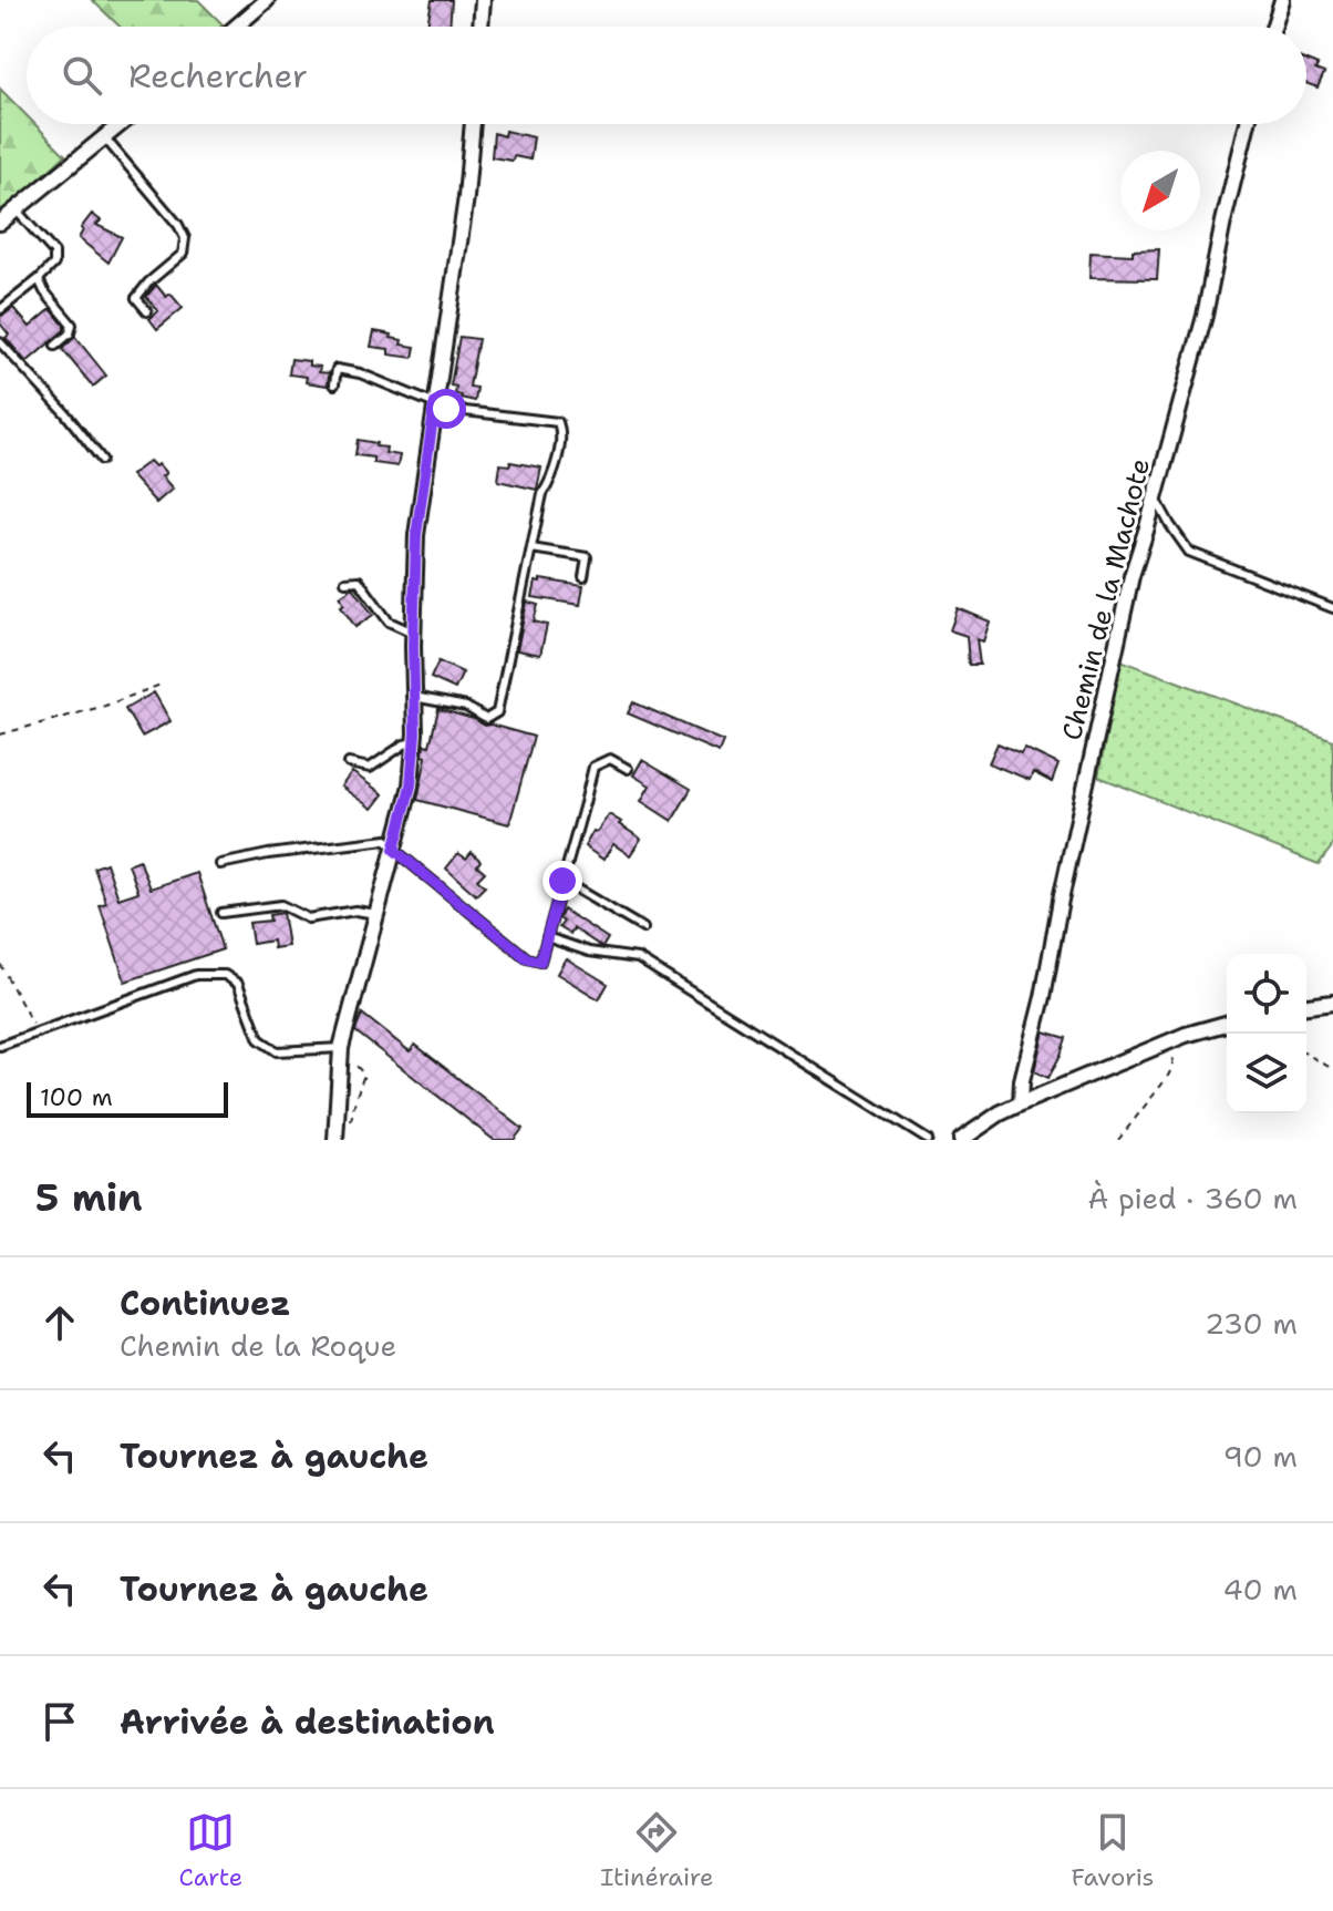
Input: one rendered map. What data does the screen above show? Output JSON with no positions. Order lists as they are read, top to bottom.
{
  "streets": {
    "street": ["Chemin de la Machote"]
  },
  "scale_bar": "100 m",
  "north": "bottom left",
  "page": {
    "search": "Rechercher",
    "scale": "100 m",
    "heading": ["5 min", "À pied · 360 m"],
    "list": [
      ["Continuez", "Chemin de la Roque", "230 m"],
      ["Tournez à gauche", "90 m"],
      ["Tournez à gauche", "40 m"],
      "Arrivée à destination"
    ],
    "nav": ["Carte", "Itinéraire", "Favoris"]
  }
}
